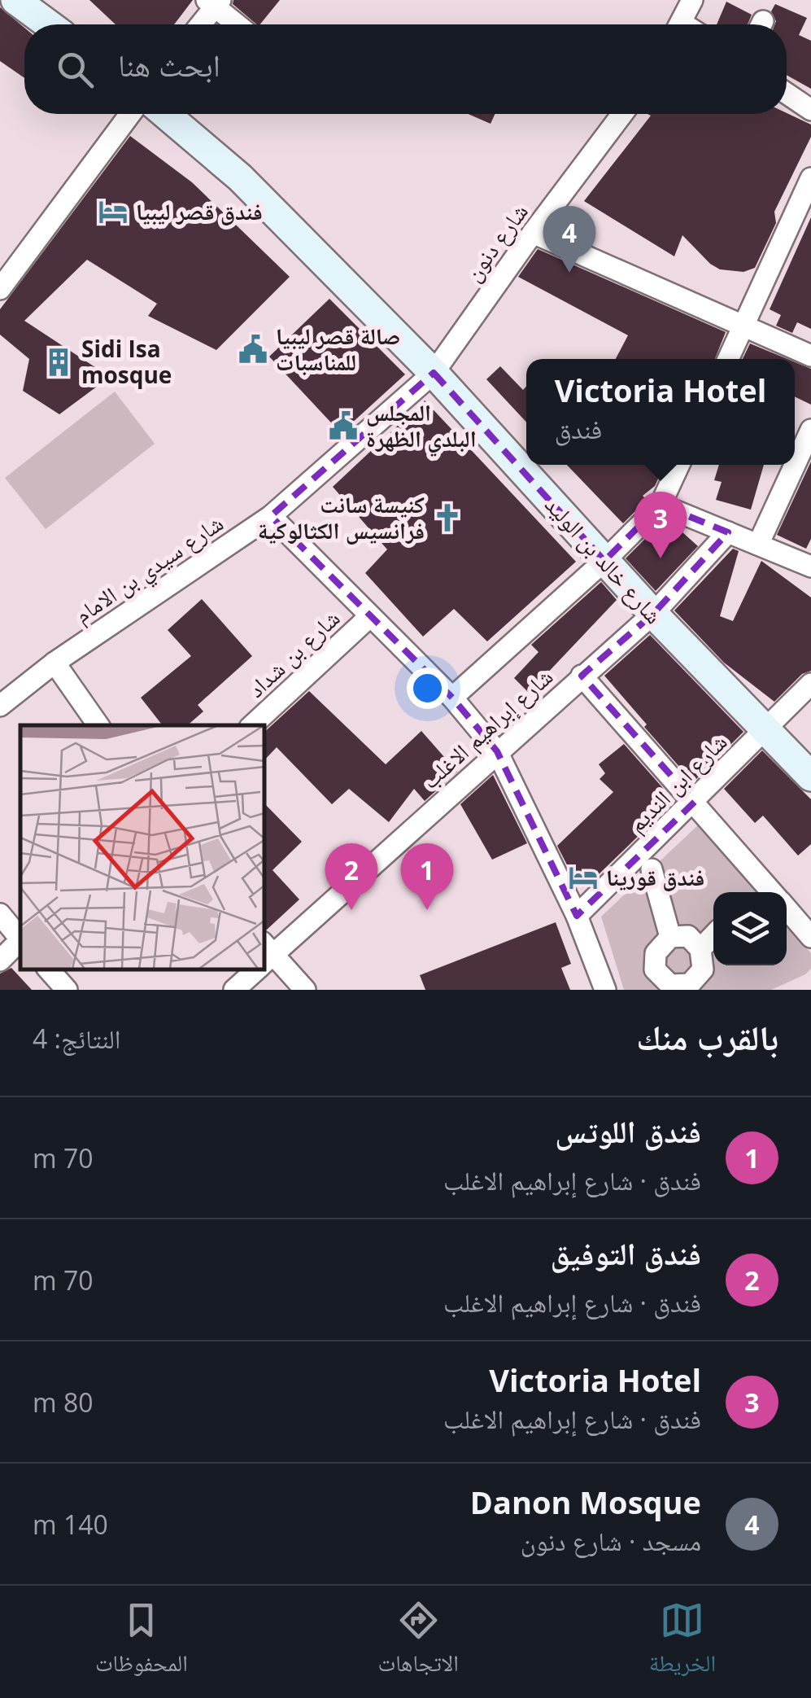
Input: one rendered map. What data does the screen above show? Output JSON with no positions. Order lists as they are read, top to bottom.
{
  "streets": {
    "street": [
      "شارع دنون",
      "شارع خالد بن الوليد",
      "شارع سيدي بن الامام",
      "شارع بن شداد",
      "شارع إبراهيم الاغلب",
      "شارع ابن النديم"
    ]
  },
  "crossings": [
    ["شارع دنون", "شارع خالد بن الوليد"],
    ["شارع دنون", "شارع سيدي بن الامام"],
    ["شارع خالد بن الوليد", "شارع سيدي بن الامام"],
    ["شارع خالد بن الوليد", "شارع إبراهيم الاغلب"],
    ["شارع خالد بن الوليد", "شارع ابن النديم"]
  ],
  "places": {
    "hotel": ["فندق قصر ليبيا", "فندق قورينا"],
    "public building": ["صالة قصر ليبيا للمناسبات", "المجلس البلدي الظهرة"],
    "building": ["Sidi Isa mosque"],
    "church": ["كنيسة سانت فرانسيس الكثالوكية"]
  },
  "page": {
    "search": "ابحث هنا",
    "pins": [
      "4",
      "3",
      "1",
      "2"
    ],
    "popup": ["Victoria Hotel", "فندق"],
    "heading": ["بالقرب منك", "النتائج: 4"],
    "list": [
      {
        "mark": "1",
        "name": "فندق اللوتس",
        "note": "فندق · شارع إبراهيم الاغلب",
        "value": "70 m"
      },
      {
        "mark": "2",
        "name": "فندق التوفيق",
        "note": "فندق · شارع إبراهيم الاغلب",
        "value": "70 m"
      },
      {
        "mark": "3",
        "name": "Victoria Hotel",
        "note": "فندق · شارع إبراهيم الاغلب",
        "value": "80 m"
      },
      {
        "mark": "4",
        "name": "Danon Mosque",
        "note": "مسجد · شارع دنون",
        "value": "140 m"
      }
    ],
    "nav": ["الخريطة", "الاتجاهات", "المحفوظات"]
  }
}
